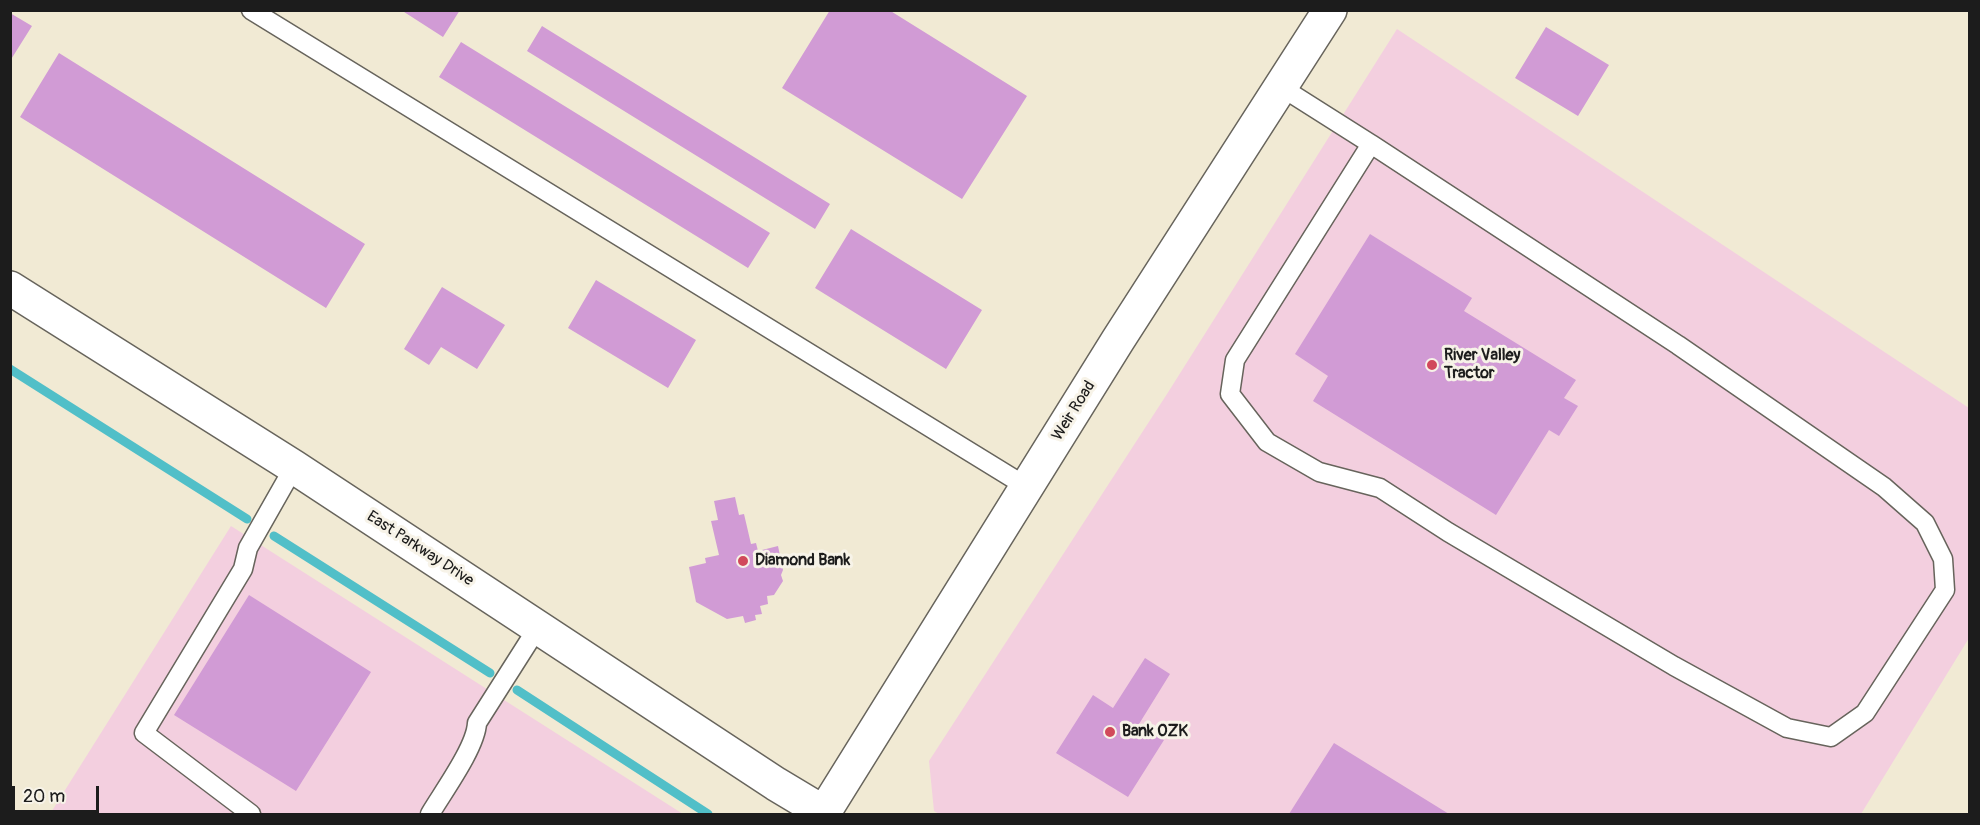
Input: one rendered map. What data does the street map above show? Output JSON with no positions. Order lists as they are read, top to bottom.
{
  "streets": {
    "main road": ["Weir Road", "East Parkway Drive"]
  },
  "crossings": [
    ["Weir Road", "East Parkway Drive"]
  ],
  "places": ["River Valley Tractor", "Diamond Bank", "Bank OZK"],
  "scale_bar": "20 m"
}
